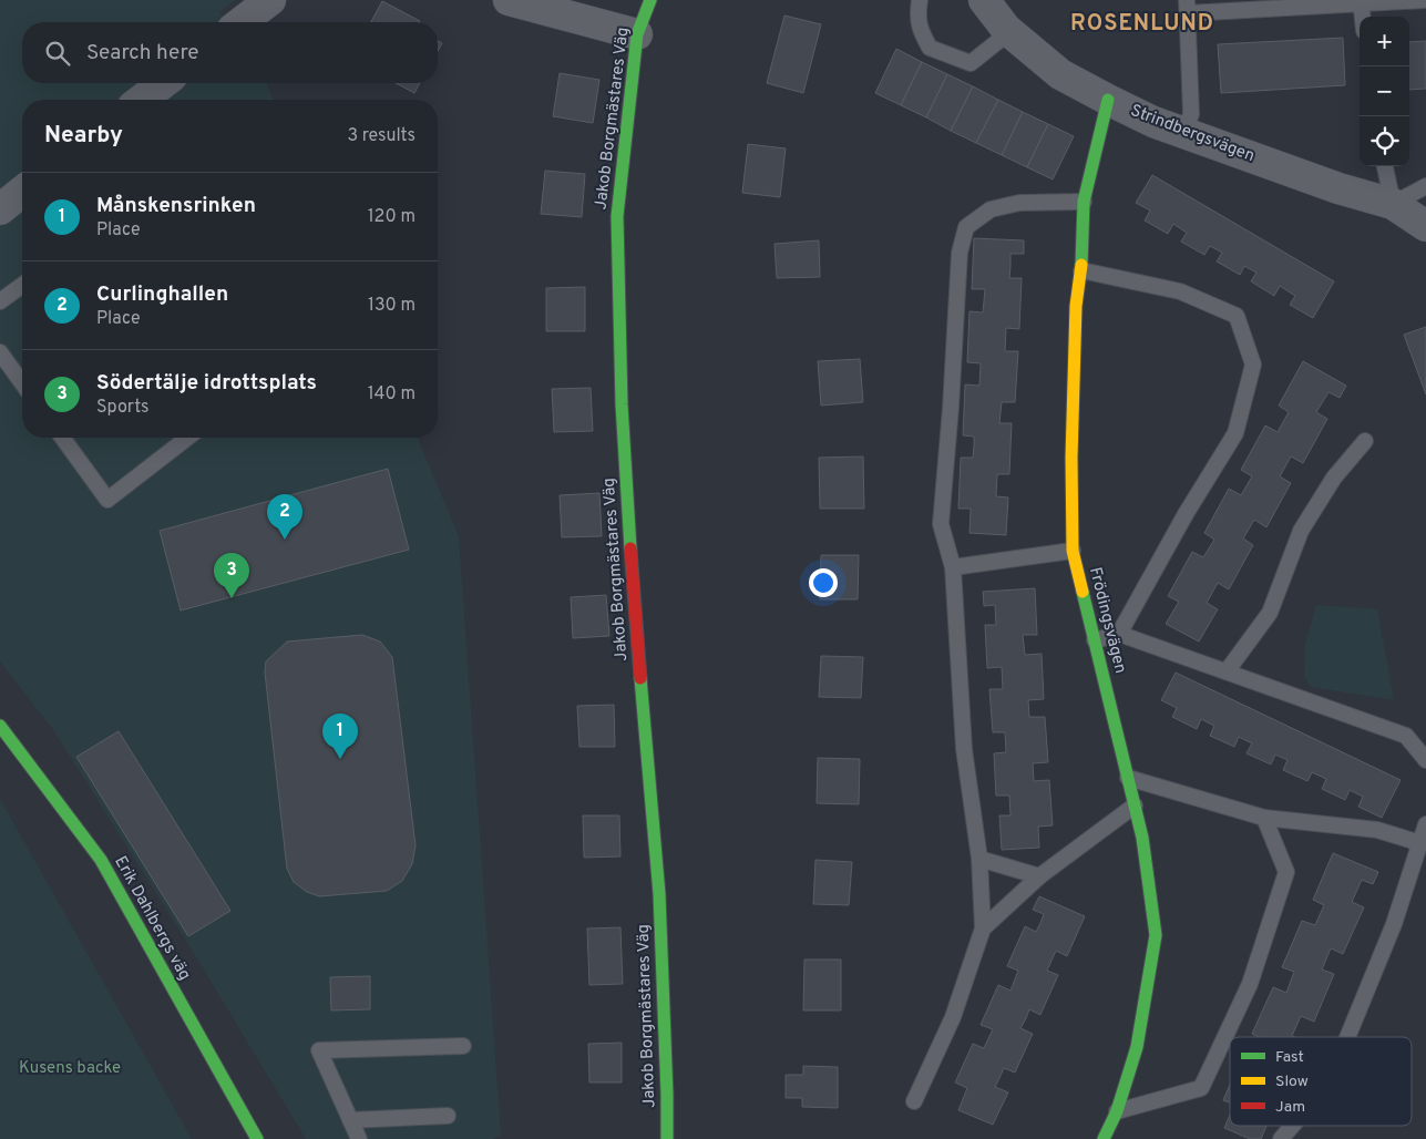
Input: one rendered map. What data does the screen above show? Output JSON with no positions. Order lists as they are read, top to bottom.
{
  "streets": {
    "street": [
      "Jakob Borgmästares Väg",
      "Strindbergsvägen",
      "Frödingsvägen",
      "Erik Dahlbergs väg"
    ]
  },
  "crossings": [
    ["Strindbergsvägen", "Frödingsvägen"]
  ],
  "districts": ["ROSENLUND"],
  "parks": ["Kusens backe"],
  "legend": ["Fast", "Slow", "Jam"],
  "page": {
    "map_buttons": ["+", "−"],
    "search": "Search here",
    "heading": ["Nearby", "3 results"],
    "list": [
      {
        "mark": "1",
        "name": "Månskensrinken",
        "note": "Place",
        "value": "120 m"
      },
      {
        "mark": "2",
        "name": "Curlinghallen",
        "note": "Place",
        "value": "130 m"
      },
      {
        "mark": "3",
        "name": "Södertälje idrottsplats",
        "note": "Sports",
        "value": "140 m"
      }
    ],
    "pins": ["2", "3", "1"]
  }
}
